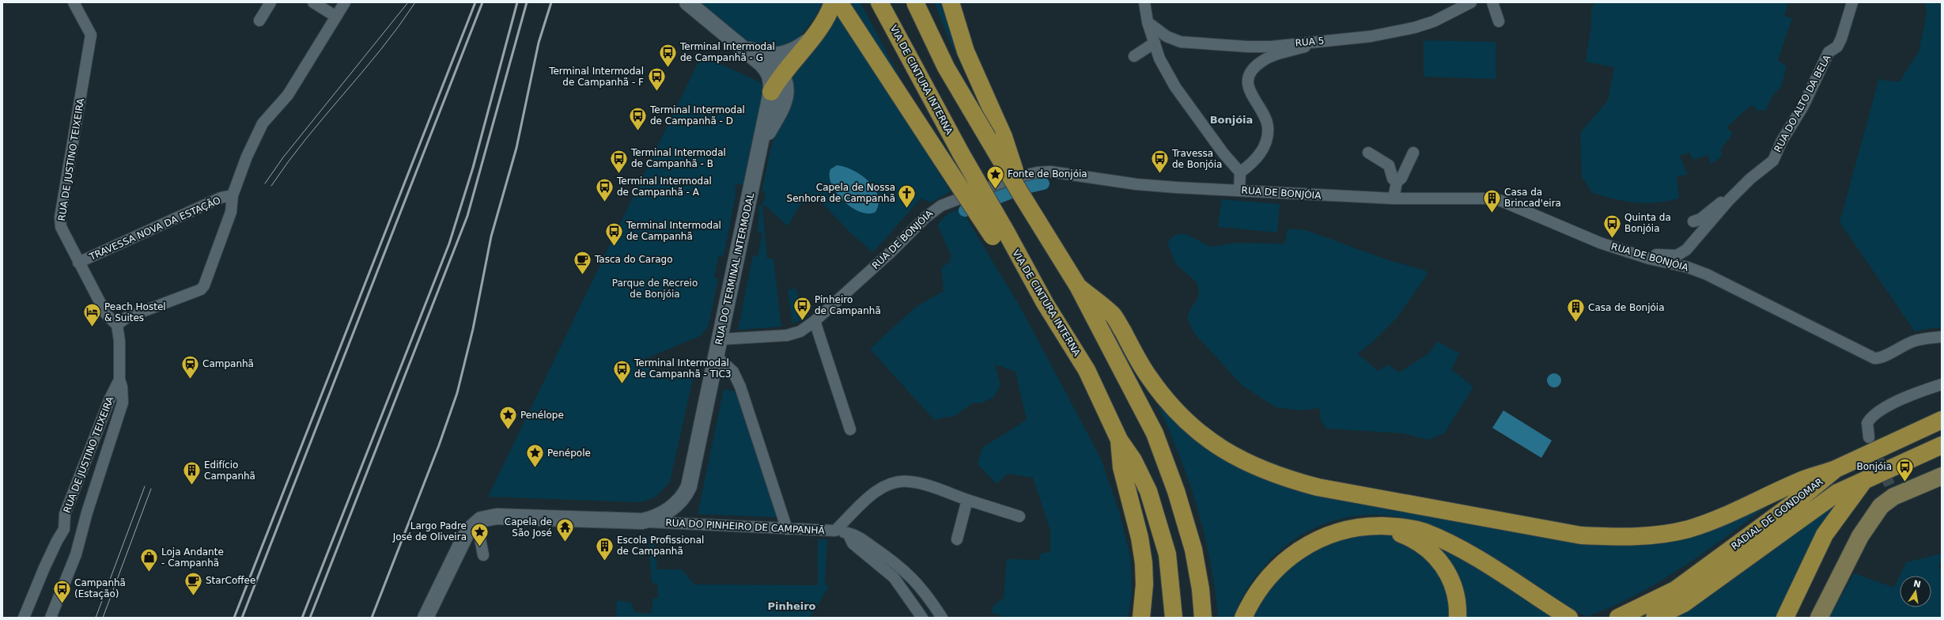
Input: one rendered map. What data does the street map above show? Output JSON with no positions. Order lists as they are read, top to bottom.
{
  "streets": {
    "highway": ["VIA DE CINTURA INTERNA", "RADIAL DE GONDOMAR"],
    "street": [
      "RUA 5",
      "RUA DO ALTO DA BELA",
      "RUA DE JUSTINO TEIXEIRA",
      "RUA DE BONJÓIA",
      "TRAVESSA NOVA DA ESTAÇÃO",
      "RUA DO TERMINAL INTERMODAL",
      "RUA DO PINHEIRO DE CAMPANHÃ"
    ]
  },
  "crossings": [
    ["RUA DO ALTO DA BELA", "RUA DE BONJÓIA"],
    ["RUA DE JUSTINO TEIXEIRA", "TRAVESSA NOVA DA ESTAÇÃO"],
    ["RUA DE BONJÓIA", "RUA DO TERMINAL INTERMODAL"],
    ["RUA DO TERMINAL INTERMODAL", "RUA DO PINHEIRO DE CAMPANHÃ"]
  ],
  "districts": ["Bonjóia", "Pinheiro"],
  "parks": ["Parque de Recreio de Bonjóia"],
  "places": {
    "bus stop": [
      "Terminal Intermodal de Campanhã - G",
      "Terminal Intermodal de Campanhã - F",
      "Terminal Intermodal de Campanhã - D",
      "Terminal Intermodal de Campanhã - B",
      "Travessa de Bonjóia",
      "Terminal Intermodal de Campanhã - A",
      "Quinta da Bonjóia",
      "Terminal Intermodal de Campanhã",
      "Pinheiro de Campanhã",
      "Terminal Intermodal de Campanhã - TIC3",
      "Bonjóia",
      "Campanhã (Estação)"
    ],
    "place": [
      "Fonte de Bonjóia",
      "Penélope",
      "Penépole",
      "Largo Padre José de Oliveira"
    ],
    "church": ["Capela de Nossa Senhora de Campanhã"],
    "building": [
      "Casa da Brincad'eira",
      "Casa de Bonjóia",
      "Edifício Campanhã",
      "Escola Profissional de Campanhã"
    ],
    "cafe": ["Tasca do Carago", "StarCoffee"],
    "hotel": ["Peach Hostel & Suites"],
    "station": ["Campanhã"],
    "temple": ["Capela de São José"],
    "shop": ["Loja Andante - Campanhã"]
  },
  "north": "top"
}
